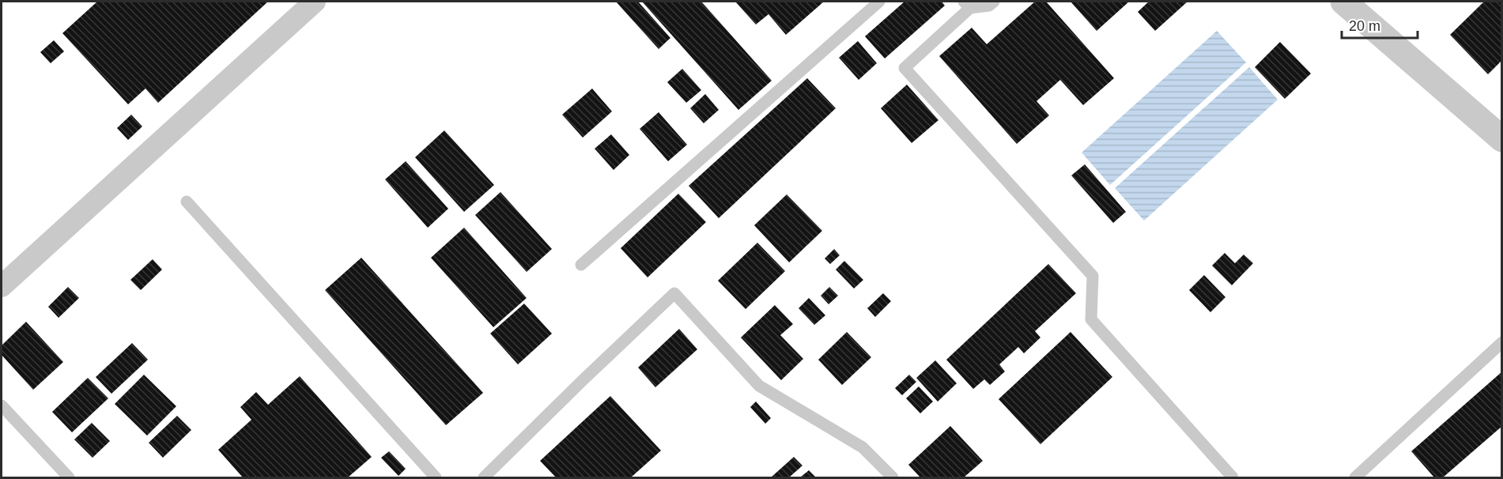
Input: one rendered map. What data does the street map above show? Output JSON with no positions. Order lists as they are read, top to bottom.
{
  "scale_bar": "20 m"
}
